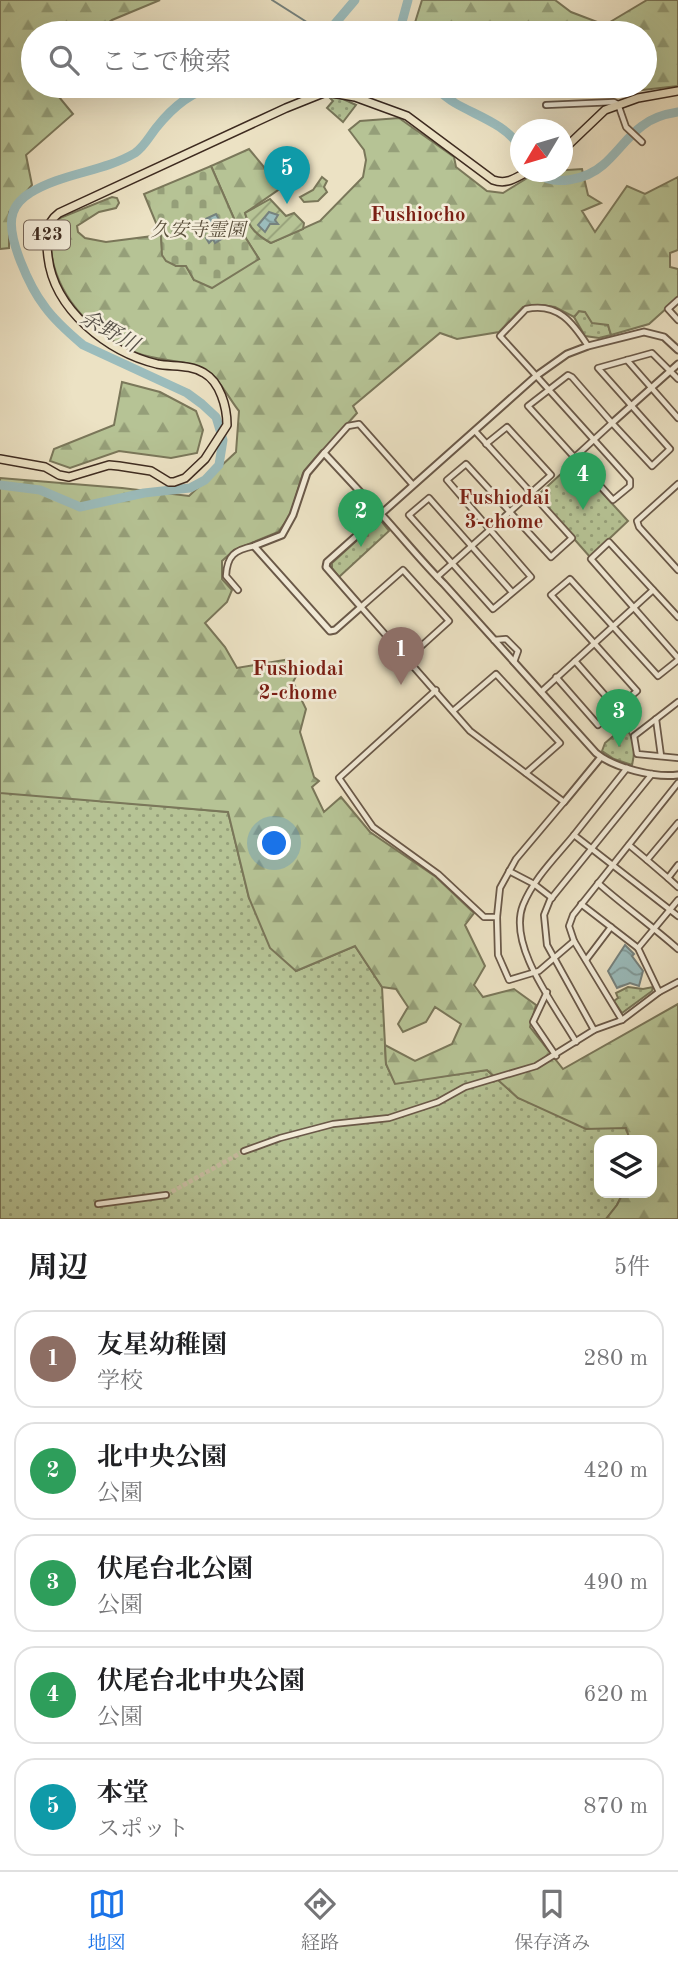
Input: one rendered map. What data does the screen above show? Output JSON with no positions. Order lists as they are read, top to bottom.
{
  "streets": {
    "highway": ["423"]
  },
  "districts": ["Fushiocho", "Fushiodai 3-chome", "Fushiodai 2-chome"],
  "water": ["余野川"],
  "parks": ["久安寺霊園"],
  "north": "bottom left",
  "page": {
    "search": "ここで検索",
    "pins": [
      "5",
      "4",
      "2",
      "1",
      "3"
    ],
    "heading": ["周辺", "5件"],
    "list": [
      {
        "mark": "1",
        "name": "友星幼稚園",
        "note": "学校",
        "value": "280 m"
      },
      {
        "mark": "2",
        "name": "北中央公園",
        "note": "公園",
        "value": "420 m"
      },
      {
        "mark": "3",
        "name": "伏尾台北公園",
        "note": "公園",
        "value": "490 m"
      },
      {
        "mark": "4",
        "name": "伏尾台北中央公園",
        "note": "公園",
        "value": "620 m"
      },
      {
        "mark": "5",
        "name": "本堂",
        "note": "スポット",
        "value": "870 m"
      }
    ],
    "nav": ["地図", "経路", "保存済み"]
  }
}
